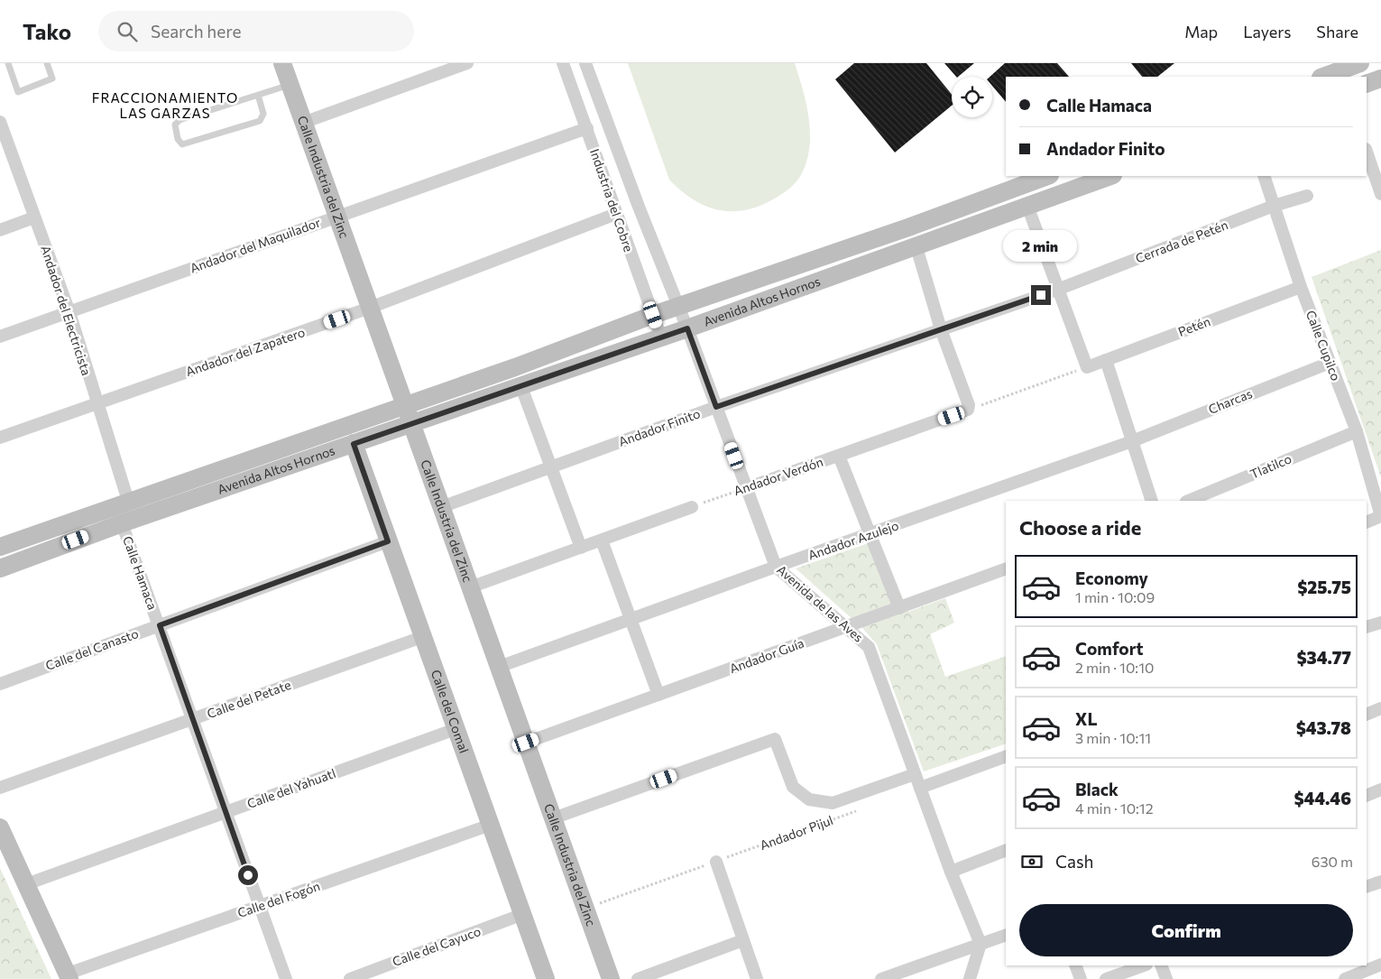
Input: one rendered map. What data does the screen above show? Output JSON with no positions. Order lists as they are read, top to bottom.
{
  "streets": {
    "street": [
      "Calle Industria del Zinc",
      "Industria del Cobre",
      "Cerrada de Petén",
      "Andador del Maquilador",
      "Avenida Altos Hornos",
      "Andador del Electricista",
      "Petén",
      "Calle Cupilco",
      "Andador del Zapatero",
      "Charcas",
      "Andador Finito",
      "Tlatilco",
      "Andador Verdón",
      "Andador Azulejo",
      "Calle Hamaca",
      "Avenida de las Aves",
      "Calle del Canasto",
      "Andador Guía",
      "Calle del Petate",
      "Calle del Comal",
      "Calle del Yahuatl",
      "Calle del Fogón",
      "Calle del Cayuco"
    ],
    "path": ["Andador Pijul"]
  },
  "crossings": [
    ["Calle Industria del Zinc", "Andador del Maquilador"],
    ["Calle Industria del Zinc", "Avenida Altos Hornos"],
    ["Calle Industria del Zinc", "Andador del Zapatero"],
    ["Calle Industria del Zinc", "Andador Finito"],
    ["Calle Industria del Zinc", "Andador Azulejo"],
    ["Calle Industria del Zinc", "Andador Guía"],
    ["Calle Industria del Zinc", "Andador Pijul"],
    ["Industria del Cobre", "Andador del Maquilador"],
    ["Industria del Cobre", "Avenida Altos Hornos"],
    ["Industria del Cobre", "Andador del Zapatero"],
    ["Industria del Cobre", "Avenida de las Aves"],
    ["Cerrada de Petén", "Calle Cupilco"],
    ["Cerrada de Petén", "Andador Finito"],
    ["Andador del Maquilador", "Andador del Electricista"],
    ["Avenida Altos Hornos", "Andador del Electricista"],
    ["Avenida Altos Hornos", "Calle Hamaca"],
    ["Avenida Altos Hornos", "Avenida de las Aves"],
    ["Avenida Altos Hornos", "Calle del Comal"],
    ["Andador del Electricista", "Andador del Zapatero"],
    ["Petén", "Calle Cupilco"],
    ["Calle Cupilco", "Charcas"],
    ["Calle Cupilco", "Tlatilco"],
    ["Charcas", "Andador Azulejo"],
    ["Andador Finito", "Avenida de las Aves"],
    ["Andador Verdón", "Avenida de las Aves"],
    ["Andador Azulejo", "Avenida de las Aves"],
    ["Calle Hamaca", "Calle del Canasto"],
    ["Calle Hamaca", "Calle del Petate"],
    ["Calle Hamaca", "Calle del Yahuatl"],
    ["Calle Hamaca", "Calle del Fogón"],
    ["Avenida de las Aves", "Andador Guía"],
    ["Calle del Canasto", "Calle del Comal"],
    ["Calle del Petate", "Calle del Comal"],
    ["Calle del Comal", "Calle del Yahuatl"],
    ["Calle del Comal", "Calle del Fogón"],
    ["Calle del Comal", "Calle del Cayuco"]
  ],
  "districts": ["FRACCIONAMIENTO LAS GARZAS"],
  "page": {
    "header": "Tako",
    "search": "Search here",
    "nav": ["Map", "Layers", "Share"],
    "banner": ["Calle Hamaca", "Andador Finito"],
    "bubble": "2 min",
    "heading": "Choose a ride",
    "list": [
      {
        "name": "Economy",
        "note": "1 min · 10:09",
        "value": "$25.75"
      },
      {
        "name": "Comfort",
        "note": "2 min · 10:10",
        "value": "$34.77"
      },
      {
        "name": "XL",
        "note": "3 min · 10:11",
        "value": "$43.78"
      },
      {
        "name": "Black",
        "note": "4 min · 10:12",
        "value": "$44.46"
      }
    ],
    "pay": ["Cash", "630 m"],
    "buttons": "Confirm"
  }
}
